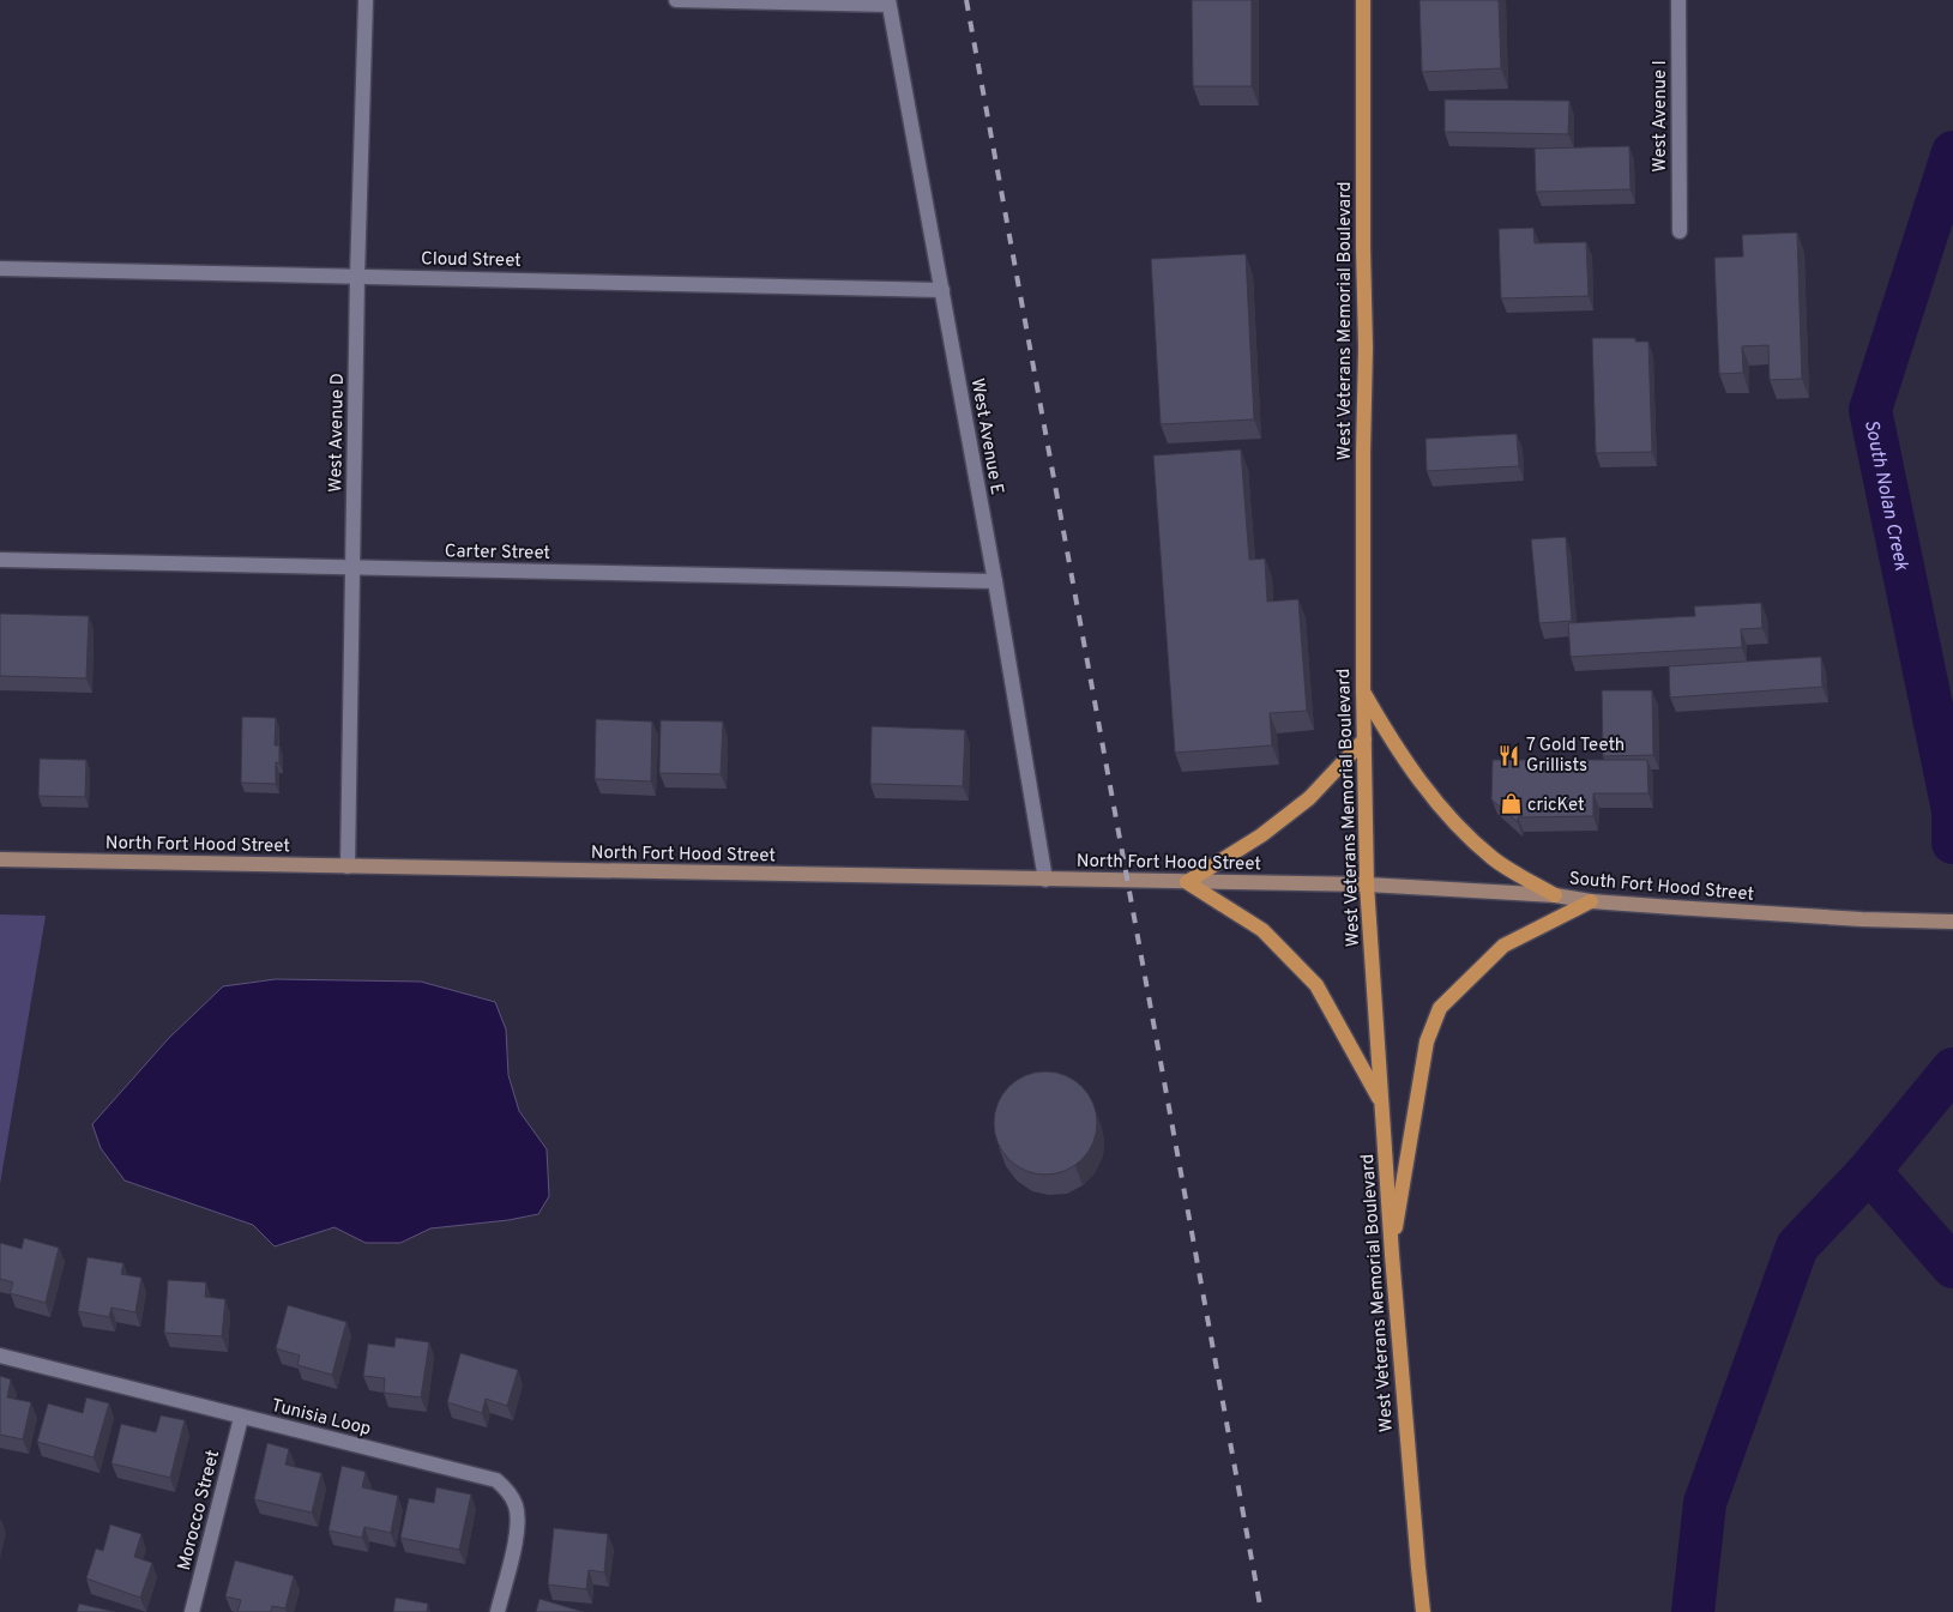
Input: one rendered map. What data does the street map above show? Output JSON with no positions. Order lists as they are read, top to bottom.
{
  "streets": {
    "main road": ["West Veterans Memorial Boulevard", "North Fort Hood Street", "South Fort Hood Street"],
    "street": [
      "West Avenue I",
      "Cloud Street",
      "West Avenue D",
      "West Avenue E",
      "Carter Street",
      "Tunisia Loop",
      "Morocco Street"
    ]
  },
  "crossings": [
    ["Cloud Street", "West Avenue D"],
    ["Cloud Street", "West Avenue E"],
    ["West Veterans Memorial Boulevard", "North Fort Hood Street"],
    ["West Veterans Memorial Boulevard", "South Fort Hood Street"],
    ["West Avenue D", "Carter Street"],
    ["West Avenue D", "North Fort Hood Street"],
    ["West Avenue E", "Carter Street"],
    ["West Avenue E", "North Fort Hood Street"],
    ["North Fort Hood Street", "South Fort Hood Street"],
    ["Tunisia Loop", "Morocco Street"]
  ],
  "water": ["South Nolan Creek"],
  "places": {
    "restaurant": ["7 Gold Teeth Grillists"],
    "shop": ["cricKet"]
  }
}
